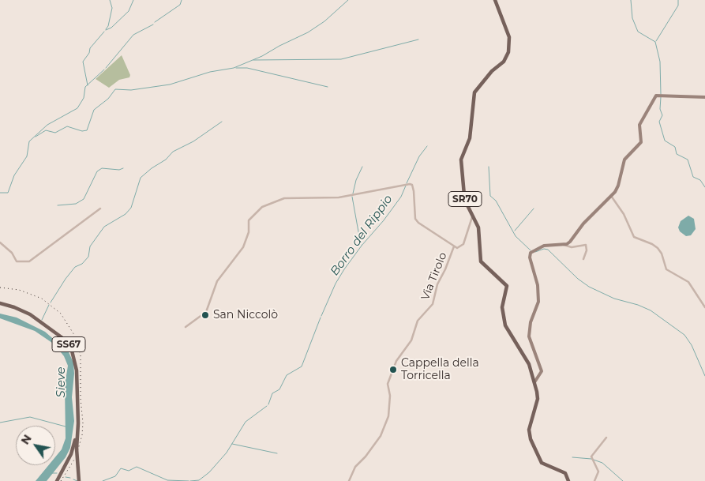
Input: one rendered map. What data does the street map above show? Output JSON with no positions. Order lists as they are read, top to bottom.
{
  "streets": {
    "main road": ["SR70", "SS67"],
    "street": ["Via Tirolo"]
  },
  "water": ["Borro del Rippio", "Sieve"],
  "places": ["San Niccolò", "Cappella della Torricella"],
  "north": "top left"
}
